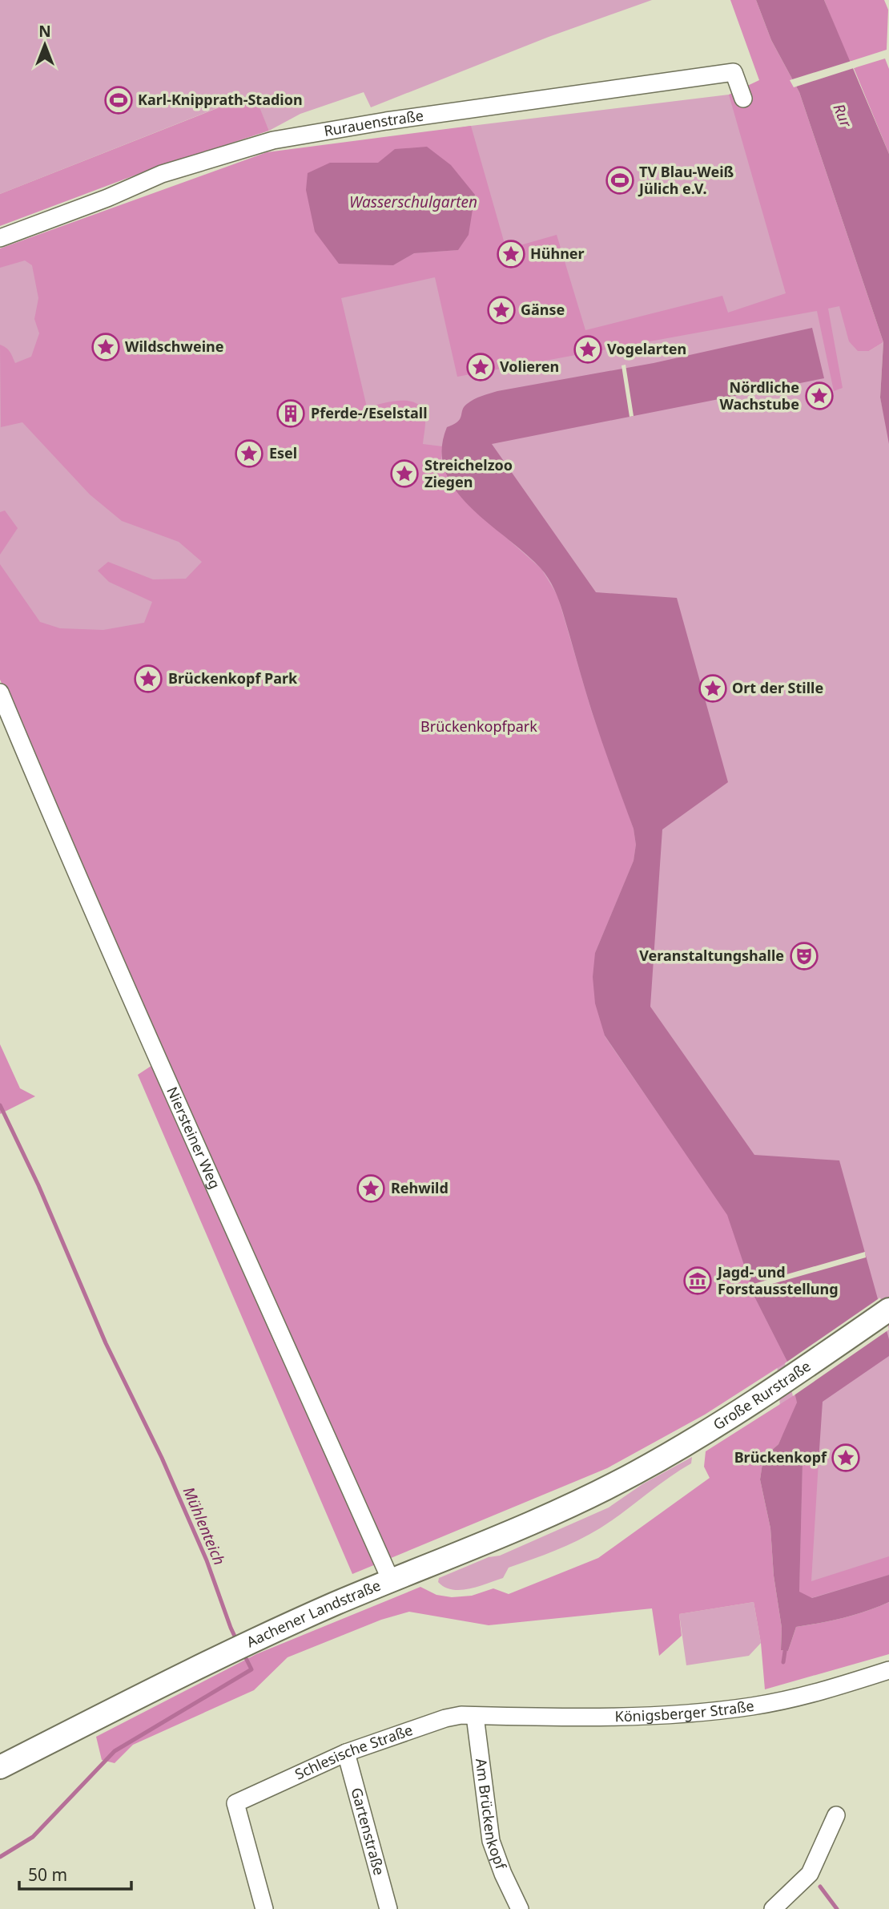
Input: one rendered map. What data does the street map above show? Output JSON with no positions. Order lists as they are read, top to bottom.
{
  "streets": {
    "main road": ["Große Rurstraße", "Aachener Landstraße"],
    "street": [
      "Rurauenstraße",
      "Niersteiner Weg",
      "Königsberger Straße",
      "Schlesische Straße",
      "Am Brückenkopf",
      "Gartenstraße"
    ]
  },
  "crossings": [
    ["Niersteiner Weg", "Aachener Landstraße"],
    ["Große Rurstraße", "Aachener Landstraße"],
    ["Königsberger Straße", "Schlesische Straße"],
    ["Königsberger Straße", "Am Brückenkopf"],
    ["Schlesische Straße", "Am Brückenkopf"],
    ["Schlesische Straße", "Gartenstraße"]
  ],
  "water": ["Rur", "Wasserschulgarten", "Mühlenteich"],
  "parks": ["Brückenkopfpark"],
  "places": {
    "sports": ["Karl-Knipprath-Stadion", "TV Blau-Weiß Jülich e.V."],
    "place": [
      "Hühner",
      "Gänse",
      "Wildschweine",
      "Vogelarten",
      "Volieren",
      "Nördliche Wachstube",
      "Esel",
      "Streichelzoo Ziegen",
      "Brückenkopf Park",
      "Ort der Stille",
      "Rehwild",
      "Brückenkopf"
    ],
    "building": ["Pferde-/Eselstall"],
    "theatre": ["Veranstaltungshalle"],
    "museum": ["Jagd- und Forstausstellung"]
  },
  "scale_bar": "50 m",
  "north": "top"
}
